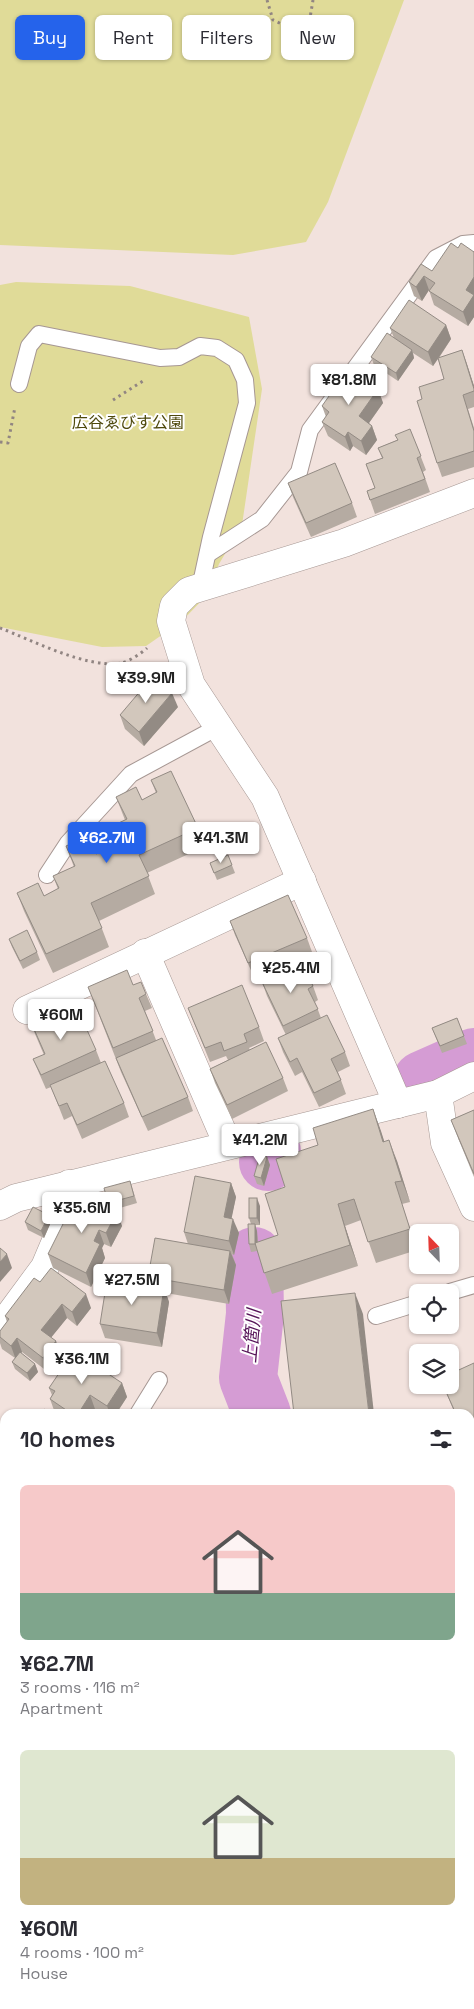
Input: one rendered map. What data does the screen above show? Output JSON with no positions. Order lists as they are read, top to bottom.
{
  "water": ["上箇川"],
  "parks": ["広谷ゑびす公園"],
  "north": "top left",
  "page": {
    "chip": [
      "Buy",
      "Rent",
      "Filters",
      "New"
    ],
    "price": [
      "¥81.8M",
      "¥39.9M",
      "¥62.7M",
      "¥41.3M",
      "¥25.4M",
      "¥60M",
      "¥41.2M",
      "¥35.6M",
      "¥27.5M",
      "¥36.1M"
    ],
    "heading": "10 homes",
    "list": [
      {
        "name": "¥62.7M",
        "note": "3 rooms · 116 m² · Apartment"
      },
      {
        "name": "¥60M",
        "note": "4 rooms · 100 m² · House"
      }
    ]
  }
}
